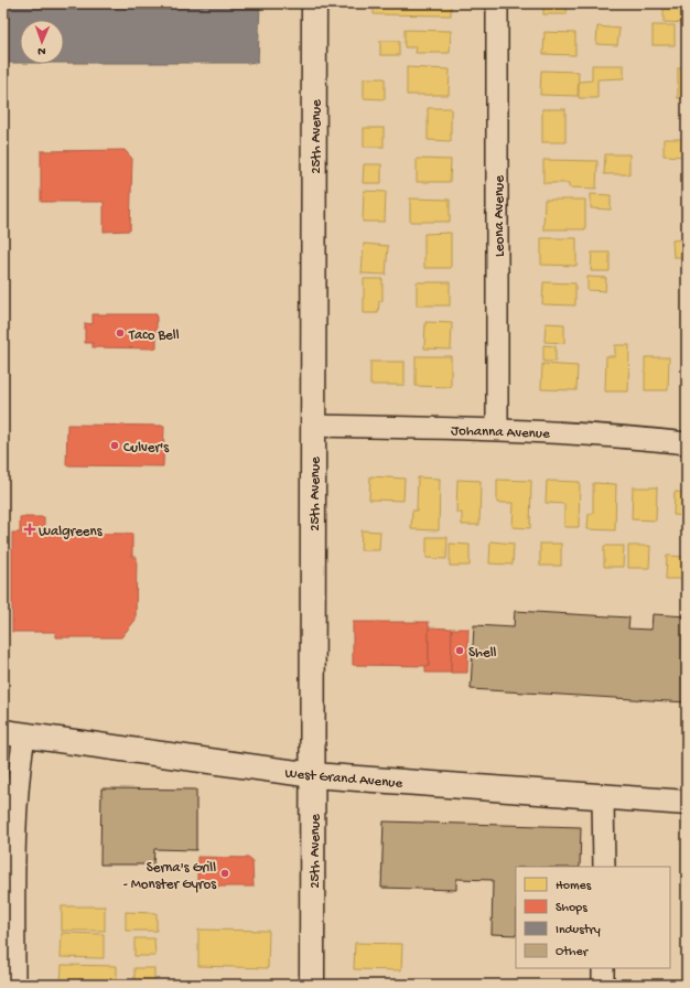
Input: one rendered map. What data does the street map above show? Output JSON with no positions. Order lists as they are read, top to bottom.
{
  "streets": {
    "main road": ["25th Avenue", "West Grand Avenue"],
    "street": ["Leona Avenue", "Johanna Avenue"]
  },
  "crossings": [
    ["25th Avenue", "Johanna Avenue"],
    ["25th Avenue", "West Grand Avenue"],
    ["Leona Avenue", "Johanna Avenue"]
  ],
  "places": {
    "other": [
      "Taco Bell",
      "Culver's",
      "Shell",
      "Serna's Grill - Monster Gyros"
    ],
    "health": ["Walgreens"]
  },
  "legend": [
    "Homes",
    "Shops",
    "Industry",
    "Other"
  ],
  "north": "bottom"
}
